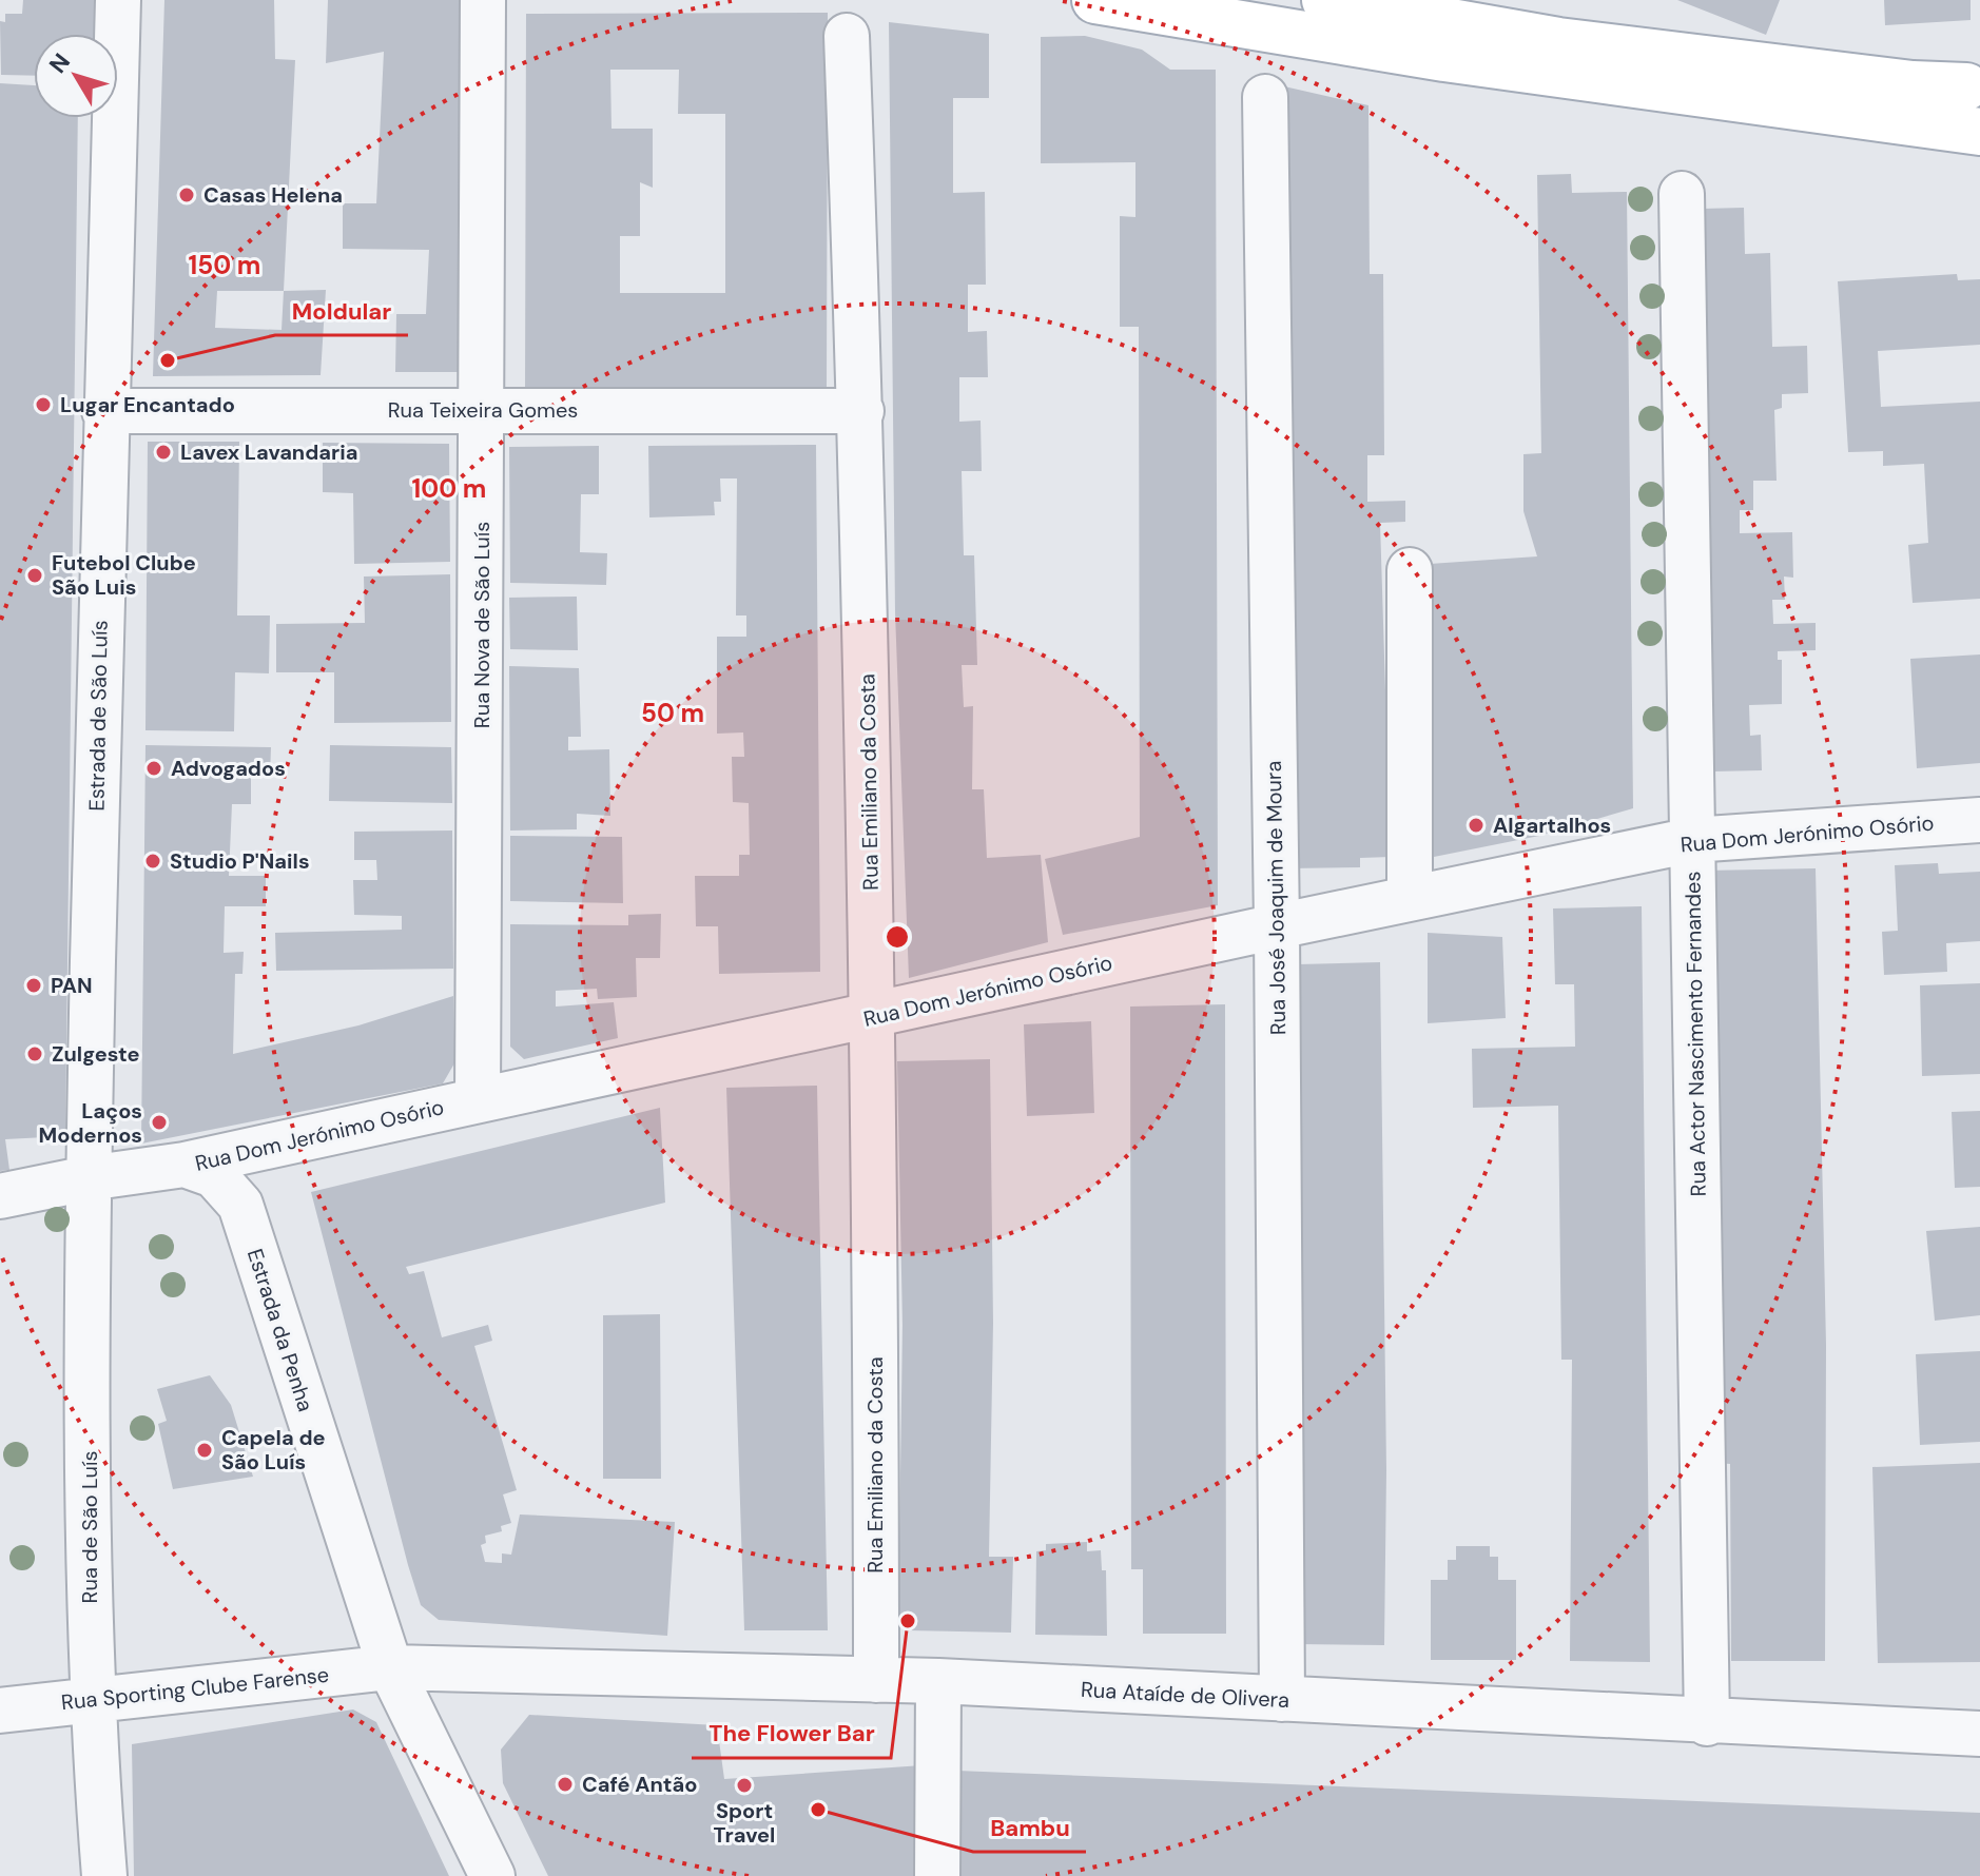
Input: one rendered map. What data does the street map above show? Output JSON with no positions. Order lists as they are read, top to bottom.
{
  "streets": {
    "street": [
      "Rua Teixeira Gomes",
      "Rua Nova de São Luís",
      "Estrada de São Luís",
      "Rua Emiliano da Costa",
      "Rua Dom Jerónimo Osório",
      "Rua José Joaquim de Moura",
      "Rua Actor Nascimento Fernandes",
      "Estrada da Penha",
      "Rua de São Luís",
      "Rua Sporting Clube Farense",
      "Rua Ataíde de Olivera"
    ]
  },
  "crossings": [
    ["Rua Teixeira Gomes", "Rua Nova de São Luís"],
    ["Rua Teixeira Gomes", "Estrada de São Luís"],
    ["Rua Teixeira Gomes", "Rua Emiliano da Costa"],
    ["Rua Nova de São Luís", "Rua Dom Jerónimo Osório"],
    ["Estrada de São Luís", "Rua Dom Jerónimo Osório"],
    ["Estrada de São Luís", "Rua de São Luís"],
    ["Rua Emiliano da Costa", "Rua Dom Jerónimo Osório"],
    ["Rua Emiliano da Costa", "Rua Ataíde de Olivera"],
    ["Rua Dom Jerónimo Osório", "Rua José Joaquim de Moura"],
    ["Rua Dom Jerónimo Osório", "Rua Actor Nascimento Fernandes"],
    ["Rua Dom Jerónimo Osório", "Estrada da Penha"],
    ["Rua Dom Jerónimo Osório", "Rua de São Luís"],
    ["Rua José Joaquim de Moura", "Rua Ataíde de Olivera"],
    ["Rua Actor Nascimento Fernandes", "Rua Ataíde de Olivera"],
    ["Estrada da Penha", "Rua Sporting Clube Farense"],
    ["Estrada da Penha", "Rua Ataíde de Olivera"],
    ["Rua de São Luís", "Rua Sporting Clube Farense"],
    ["Rua Sporting Clube Farense", "Rua Ataíde de Olivera"]
  ],
  "places": [
    "Casas Helena",
    "Moldular",
    "Lugar Encantado",
    "Lavex Lavandaria",
    "Futebol Clube São Luis",
    "Advogados",
    "Algartalhos",
    "Studio P'Nails",
    "PAN",
    "Zulgeste",
    "Laços Modernos",
    "Capela de São Luís",
    "The Flower Bar",
    "Café Antão",
    "Sport Travel",
    "Bambu"
  ],
  "north": "top left",
  "rings": ["150 m", "100 m", "50 m"]
}
